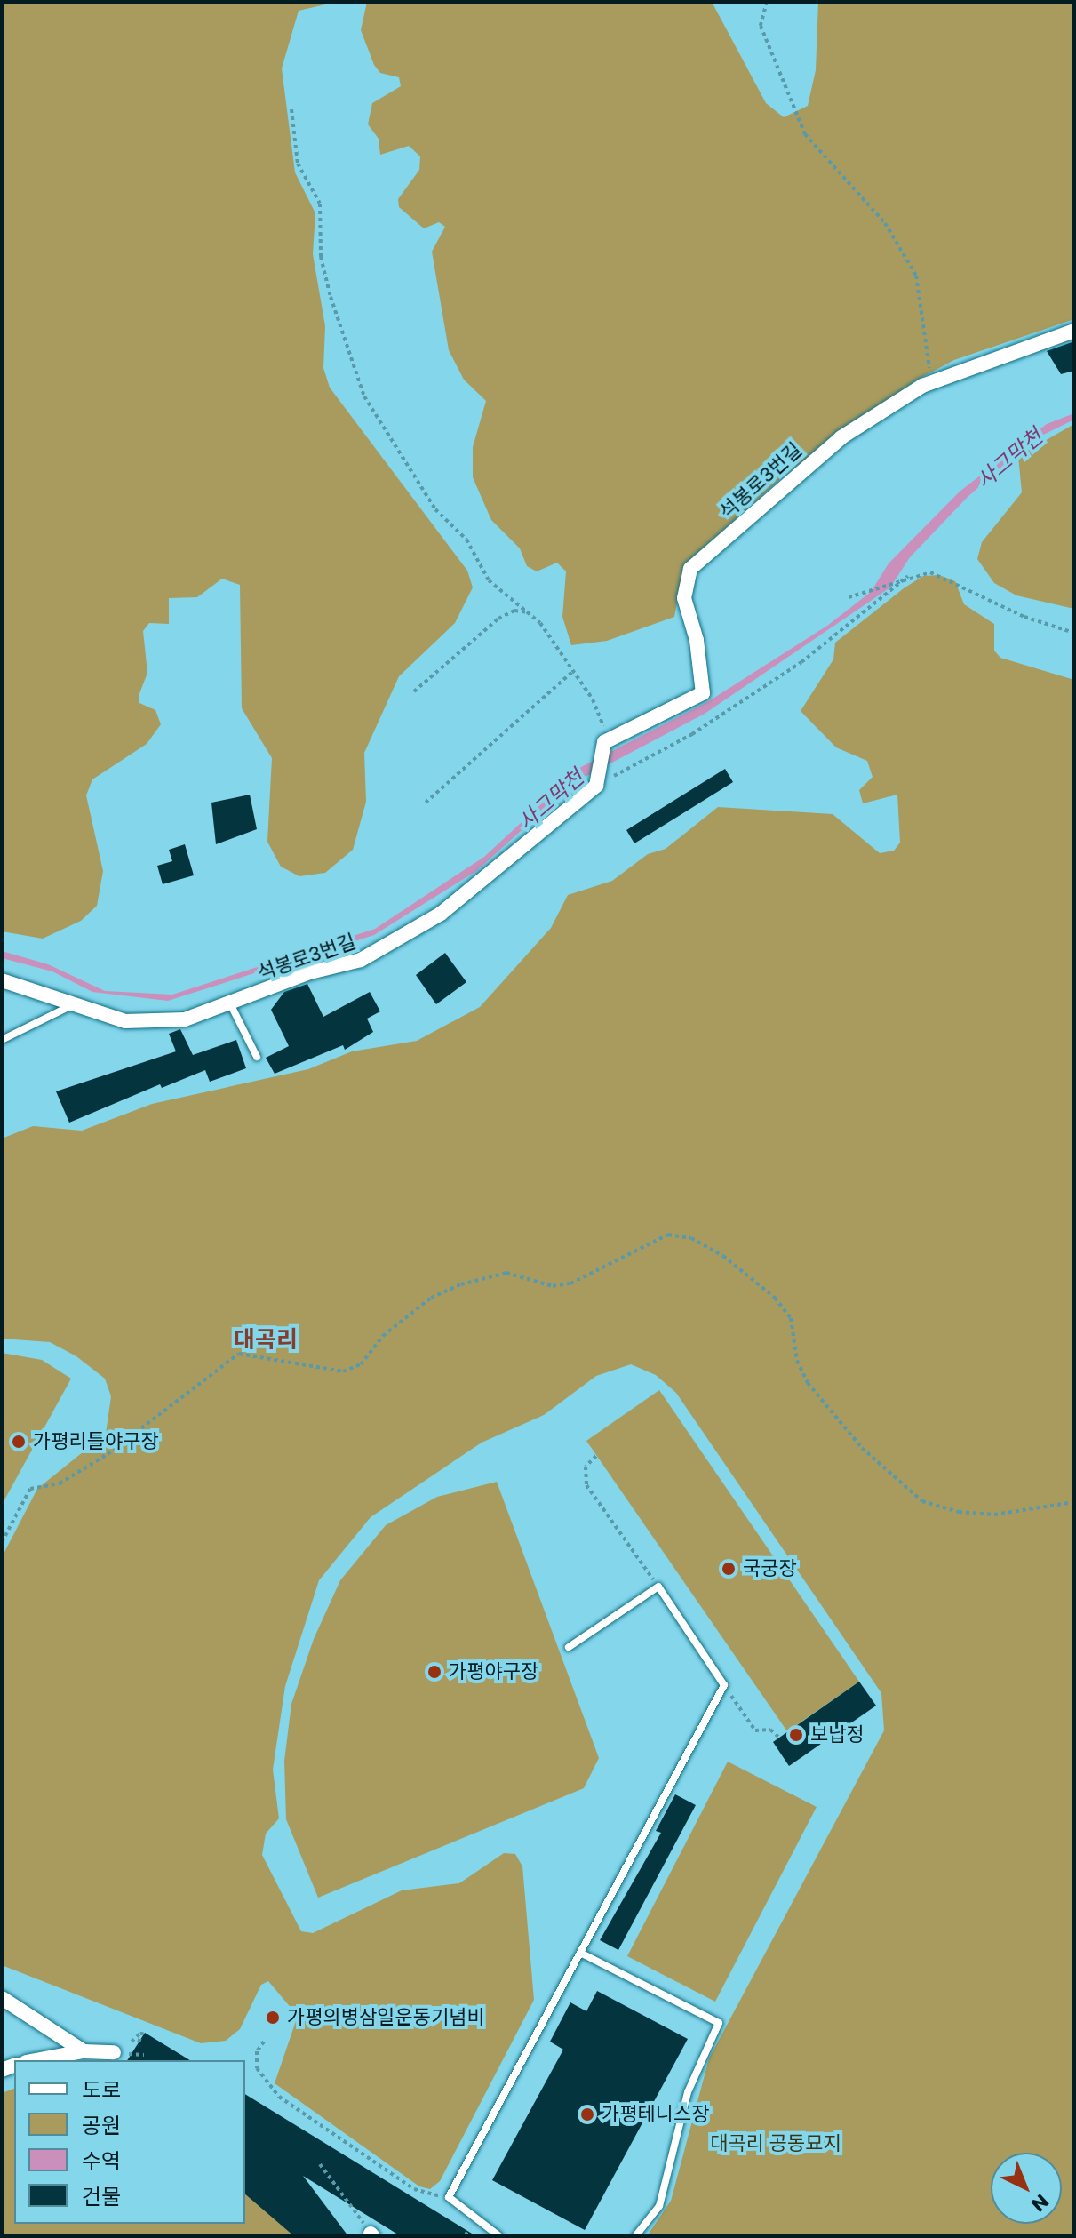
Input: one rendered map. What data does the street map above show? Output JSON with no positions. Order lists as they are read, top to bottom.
{
  "streets": {
    "street": ["석봉로3번길"]
  },
  "districts": ["대곡리"],
  "water": ["사그막천"],
  "parks": ["대곡리 공동묘지"],
  "places": [
    "가평리틀야구장",
    "국궁장",
    "가평야구장",
    "보납정",
    "가평의병삼일운동기념비",
    "가평테니스장"
  ],
  "legend": [
    "도로",
    "공원",
    "수역",
    "건물"
  ],
  "north": "bottom right"
}
